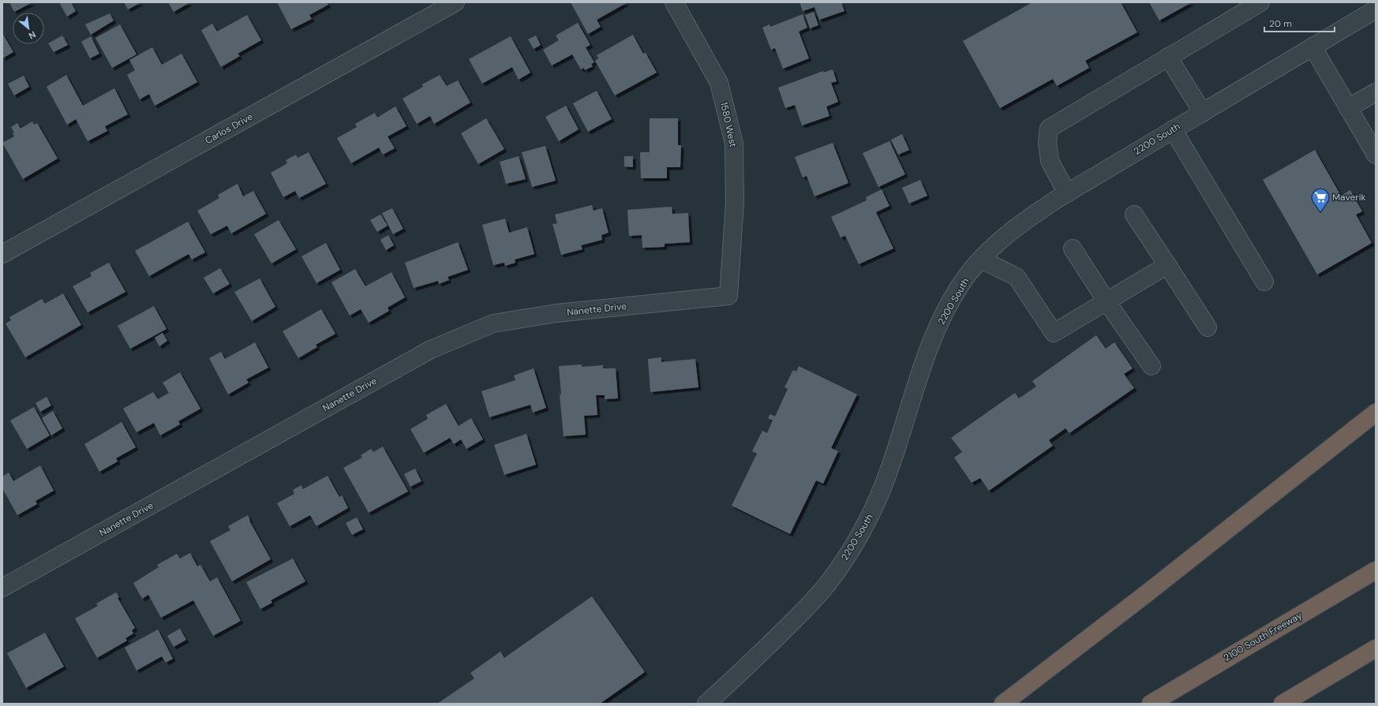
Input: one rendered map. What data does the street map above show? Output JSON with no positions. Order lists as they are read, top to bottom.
{
  "streets": {
    "highway": ["2100 South Freeway"],
    "street": [
      "1580 West",
      "Carlos Drive",
      "2200 South",
      "Nanette Drive"
    ]
  },
  "crossings": [
    ["1580 West", "Nanette Drive"]
  ],
  "places": {
    "supermarket": ["Maverik"]
  },
  "scale_bar": "20 m",
  "north": "bottom right"
}
